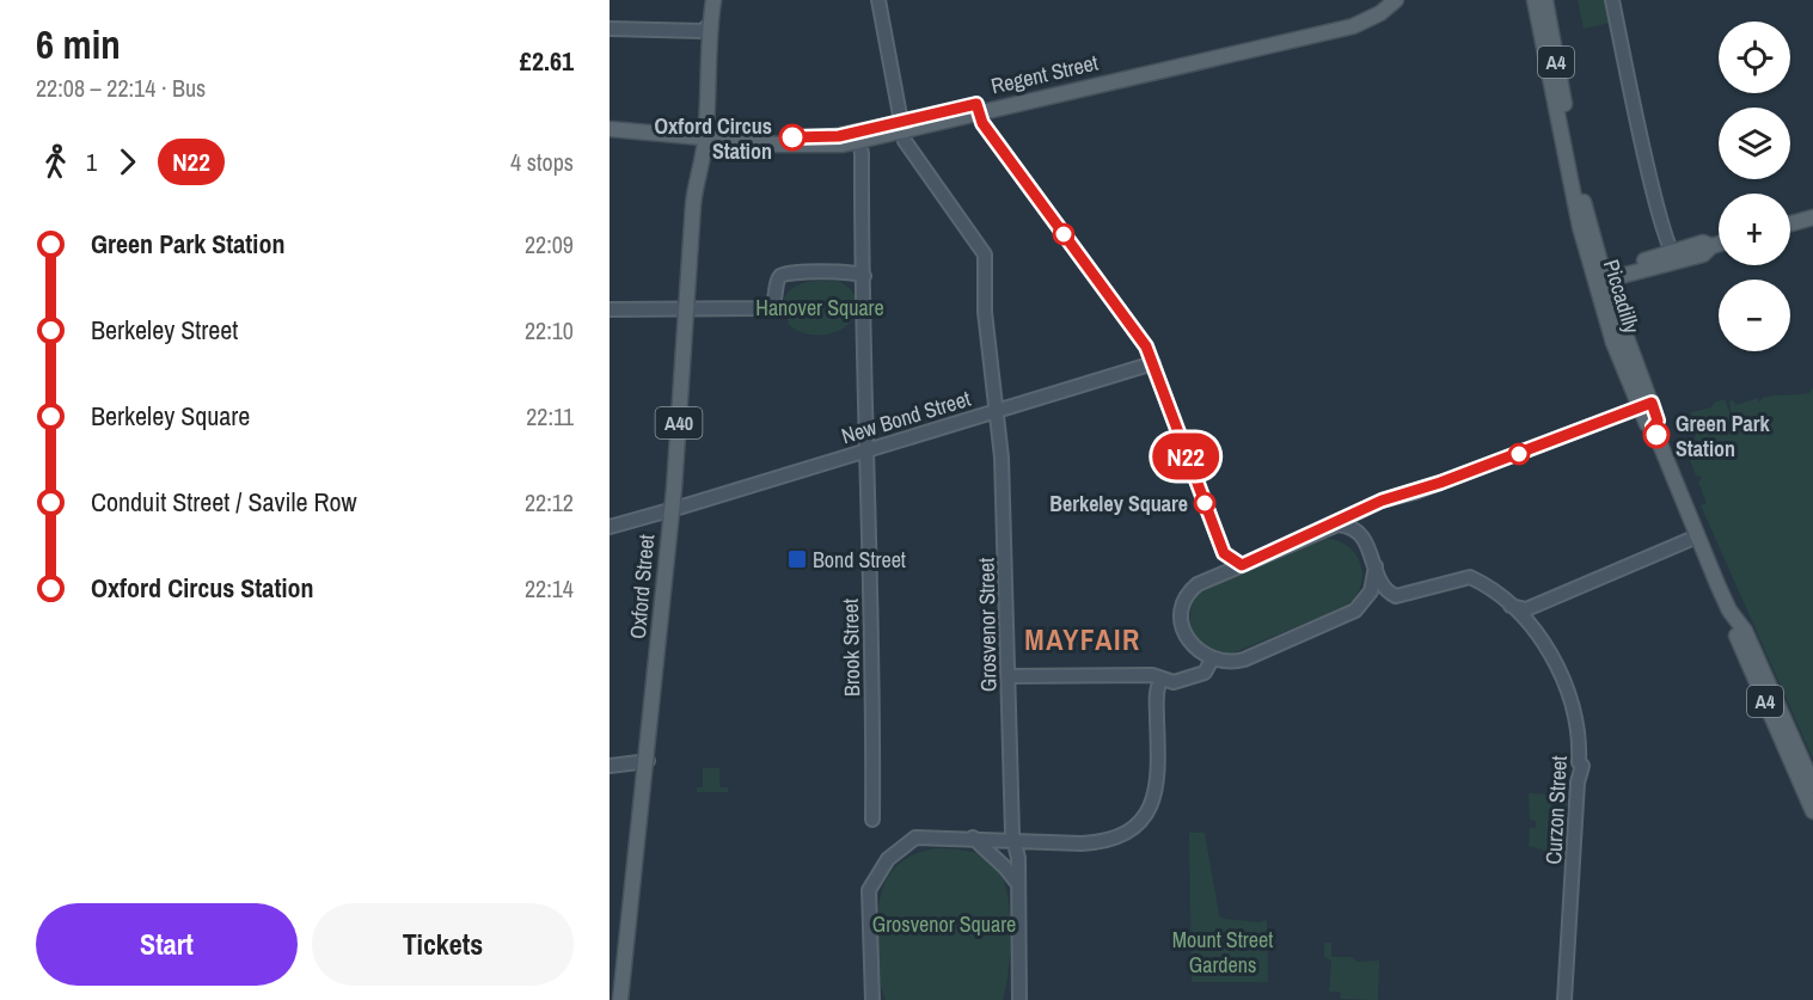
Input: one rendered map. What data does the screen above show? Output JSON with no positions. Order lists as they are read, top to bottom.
{
  "streets": {
    "main road": [
      "A4",
      "Regent Street",
      "Piccadilly",
      "A40",
      "Oxford Street"
    ],
    "street": [
      "New Bond Street",
      "Grosvenor Street",
      "Brook Street",
      "Curzon Street"
    ]
  },
  "crossings": [
    ["Regent Street", "Oxford Street"],
    ["Regent Street", "Grosvenor Street"],
    ["New Bond Street", "Oxford Street"],
    ["New Bond Street", "Grosvenor Street"],
    ["New Bond Street", "Brook Street"]
  ],
  "districts": ["MAYFAIR"],
  "parks": ["Hanover Square", "Grosvenor Square", "Mount Street Gardens"],
  "places": {
    "other": ["Oxford Circus Station", "Green Park Station", "Berkeley Square"],
    "transit": ["Bond Street"]
  },
  "lines": ["bus line N22"],
  "page": {
    "heading": ["6 min", "22:08 – 22:14 · Bus", "£2.61"],
    "on_map": "N22",
    "map_buttons": ["+", "−"],
    "legs": ["1", "N22", "4 stops"],
    "list": [
      {
        "name": "Green Park Station",
        "value": "22:09"
      },
      {
        "name": "Berkeley Street",
        "value": "22:10"
      },
      {
        "name": "Berkeley Square",
        "value": "22:11"
      },
      {
        "name": "Conduit Street / Savile Row",
        "value": "22:12"
      },
      {
        "name": "Oxford Circus Station",
        "value": "22:14"
      }
    ],
    "buttons": ["Start", "Tickets"]
  }
}
